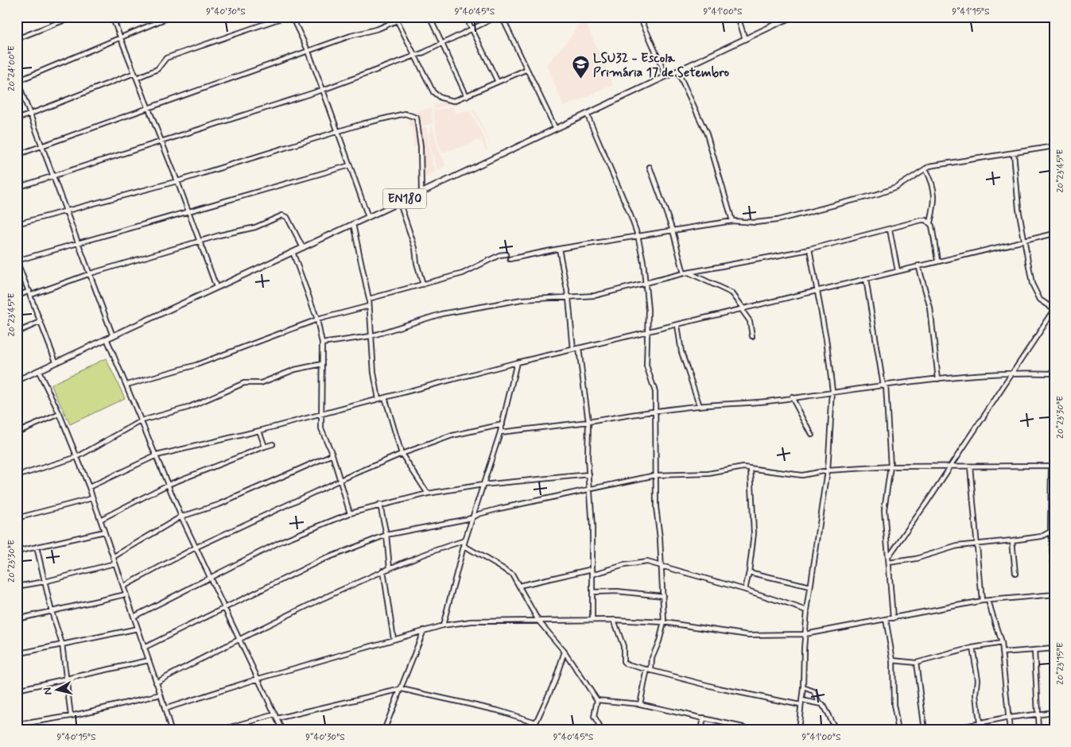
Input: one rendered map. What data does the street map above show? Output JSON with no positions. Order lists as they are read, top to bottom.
{
  "streets": {
    "main road": ["EN180"]
  },
  "places": {
    "school or university": ["LSU32 - Escola Primária 17 de Setembro"]
  },
  "north": "left",
  "coordinates": [
    "9°40'30\"S",
    "9°40'45\"S",
    "9°41'00\"S",
    "9°41'15\"S",
    "20°24'00\"E",
    "20°23'45\"E",
    "20°23'30\"E",
    "20°23'15\"E",
    "9°40'15\"S"
  ]
}
